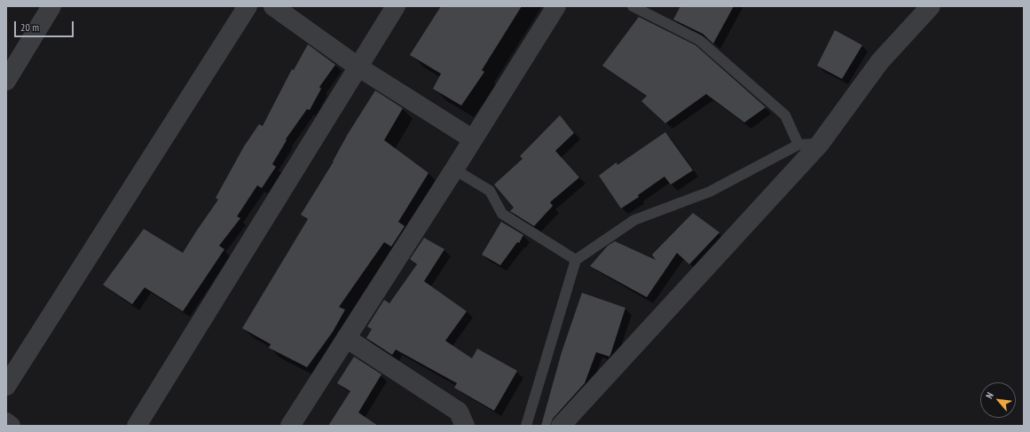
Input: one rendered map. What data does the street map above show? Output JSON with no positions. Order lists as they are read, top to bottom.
{
  "scale_bar": "20 m",
  "north": "top left"
}
